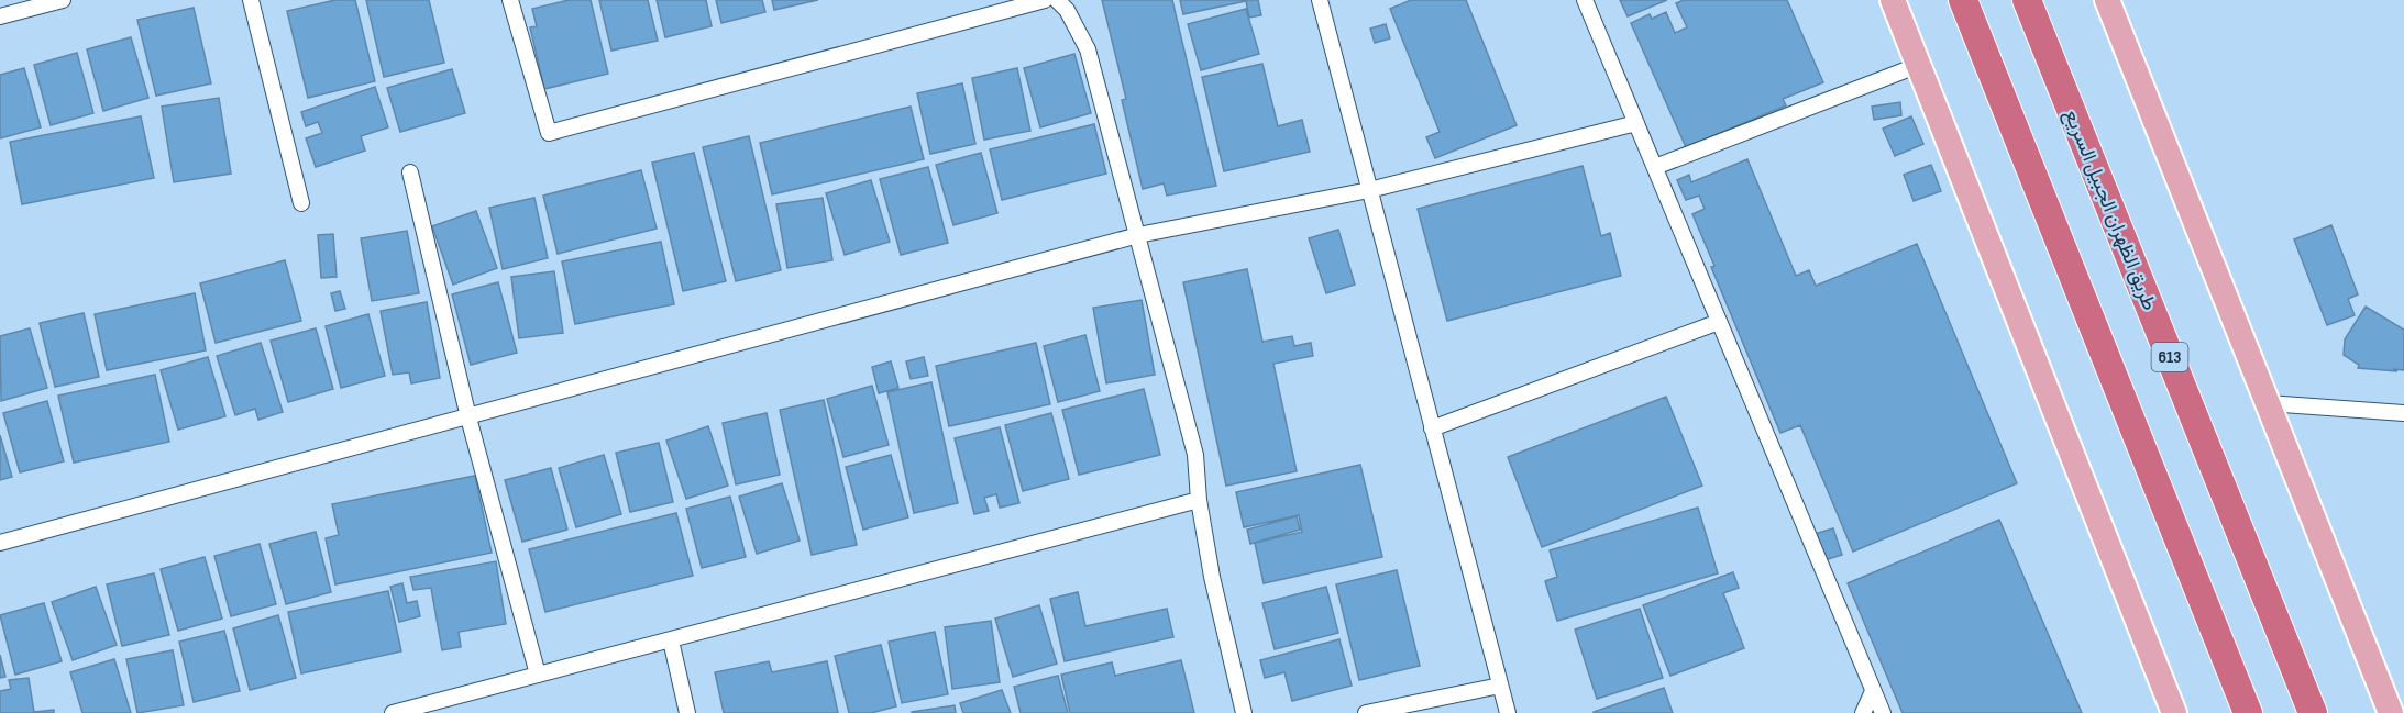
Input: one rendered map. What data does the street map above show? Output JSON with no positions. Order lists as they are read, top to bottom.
{
  "streets": {
    "highway": ["طريق الظهران الجبيل السريع", "613"]
  }
}
